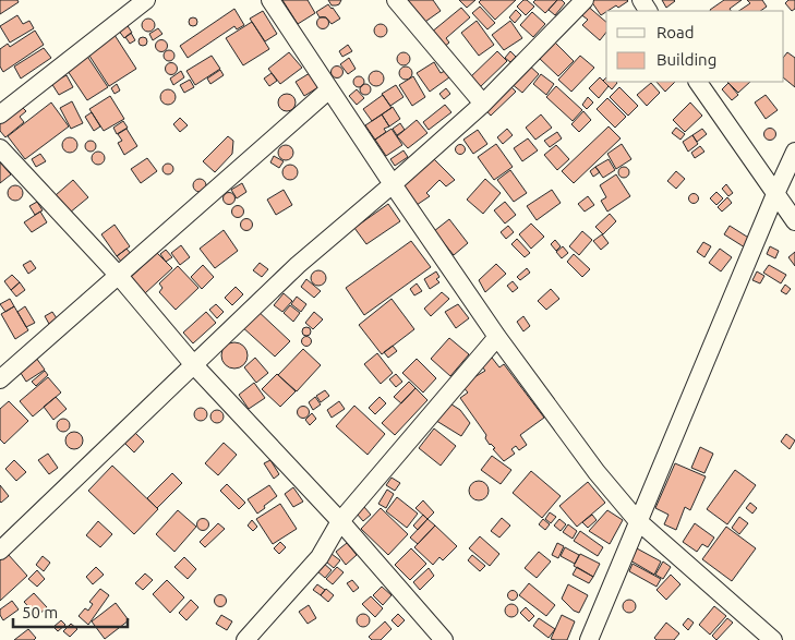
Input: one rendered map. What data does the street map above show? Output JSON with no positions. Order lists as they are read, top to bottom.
{
  "legend": ["Road", "Building"],
  "scale_bar": "50 m"
}
